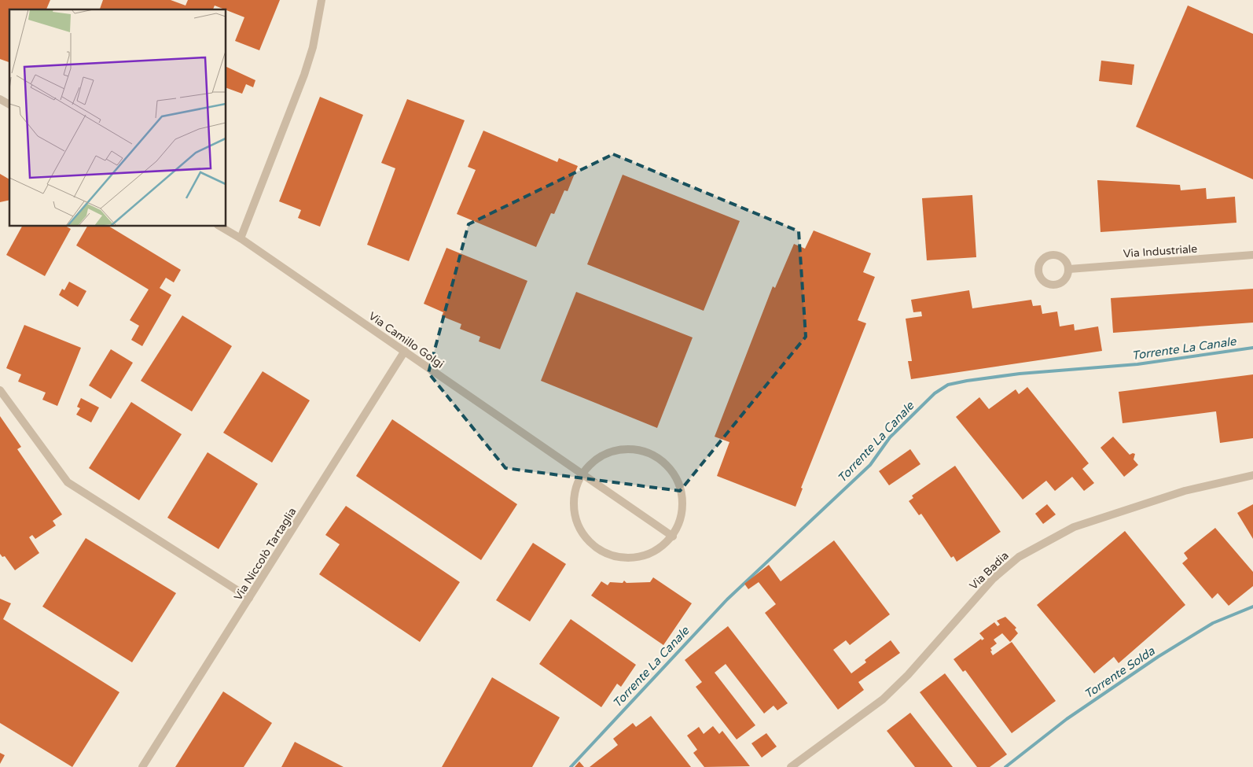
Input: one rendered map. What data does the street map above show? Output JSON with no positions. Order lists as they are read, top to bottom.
{
  "streets": {
    "street": [
      "Via Industriale",
      "Via Camillo Golgi",
      "Via Niccolò Tartaglia",
      "Via Badia"
    ]
  },
  "crossings": [
    ["Via Camillo Golgi", "Via Niccolò Tartaglia"]
  ],
  "water": ["Torrente La Canale", "Torrente Solda"]
}
